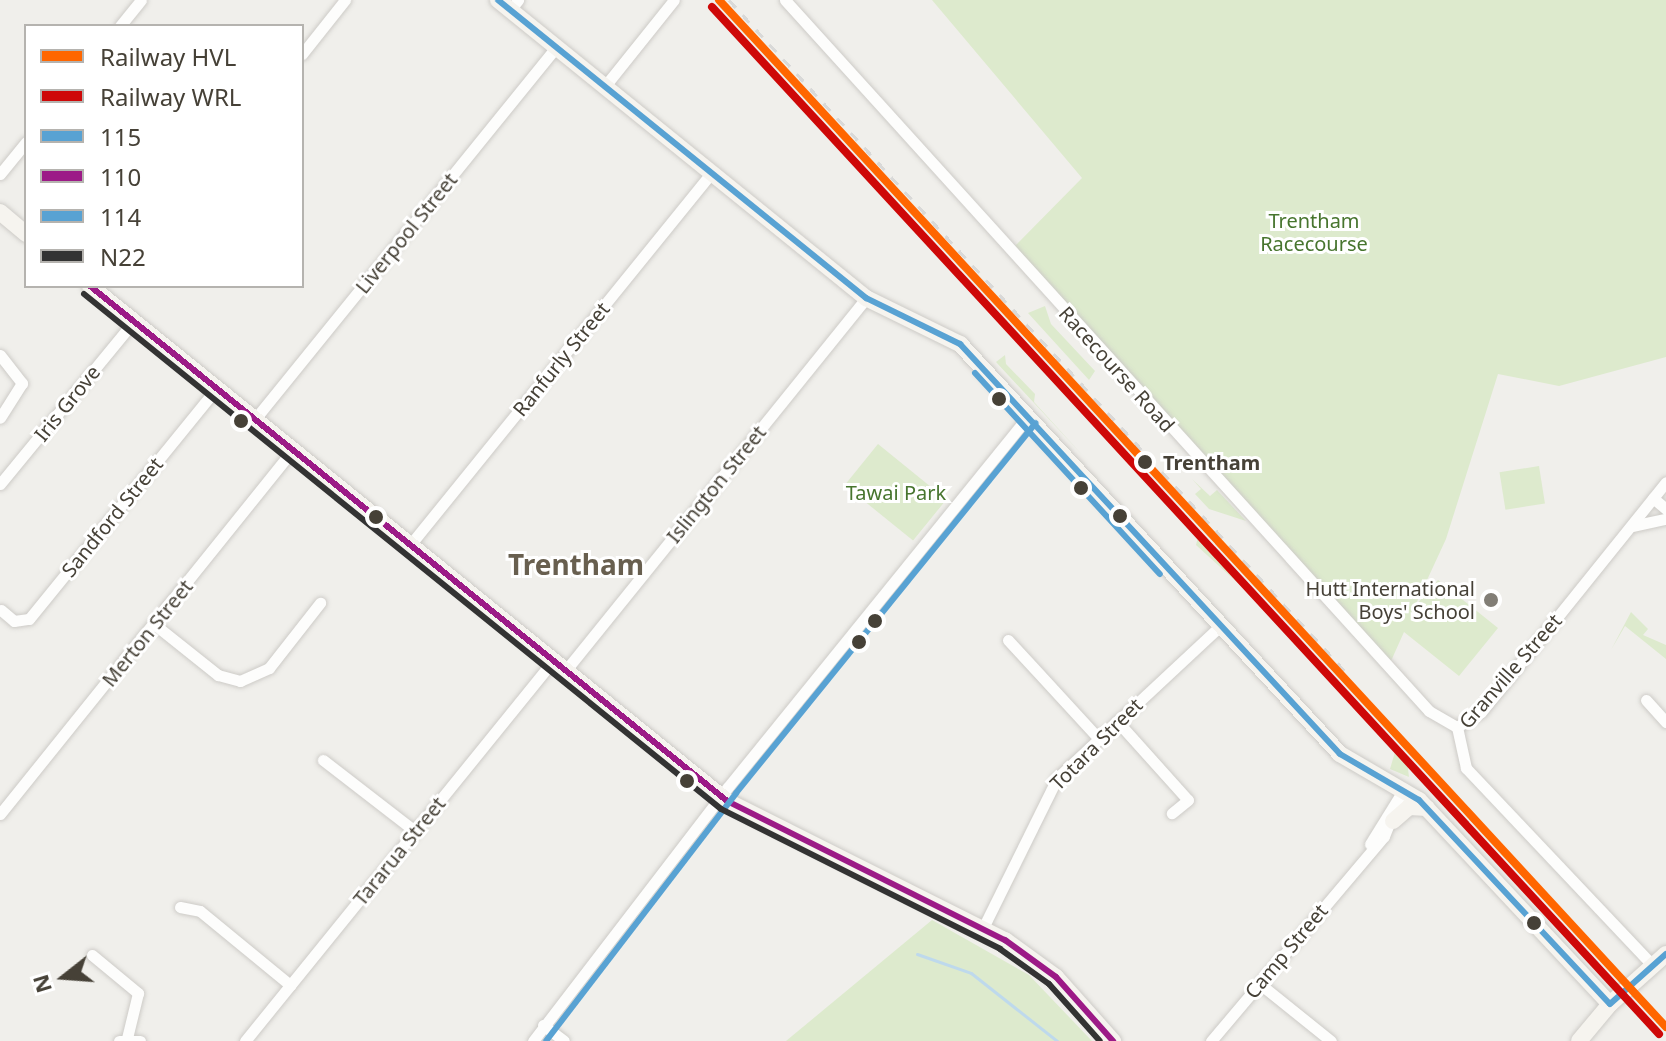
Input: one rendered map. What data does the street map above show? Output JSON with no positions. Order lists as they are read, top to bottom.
{
  "streets": {
    "street": [
      "Liverpool Street",
      "Ranfurly Street",
      "Racecourse Road",
      "Iris Grove",
      "Islington Street",
      "Sandford Street",
      "Merton Street",
      "Granville Street",
      "Totara Street",
      "Tararua Street",
      "Camp Street"
    ]
  },
  "crossings": [
    ["Racecourse Road", "Granville Street"],
    ["Islington Street", "Tararua Street"]
  ],
  "districts": ["Trentham"],
  "parks": ["Trentham Racecourse", "Tawai Park"],
  "places": ["Trentham", "Hutt International Boys' School"],
  "lines": [
    "rail line HVL",
    "transit line 115",
    "rail line WRL",
    "transit line 110",
    "transit line N22",
    "transit line 114"
  ],
  "legend": [
    "Railway HVL",
    "Railway WRL",
    "115",
    "110",
    "114",
    "N22"
  ],
  "north": "left"
}
